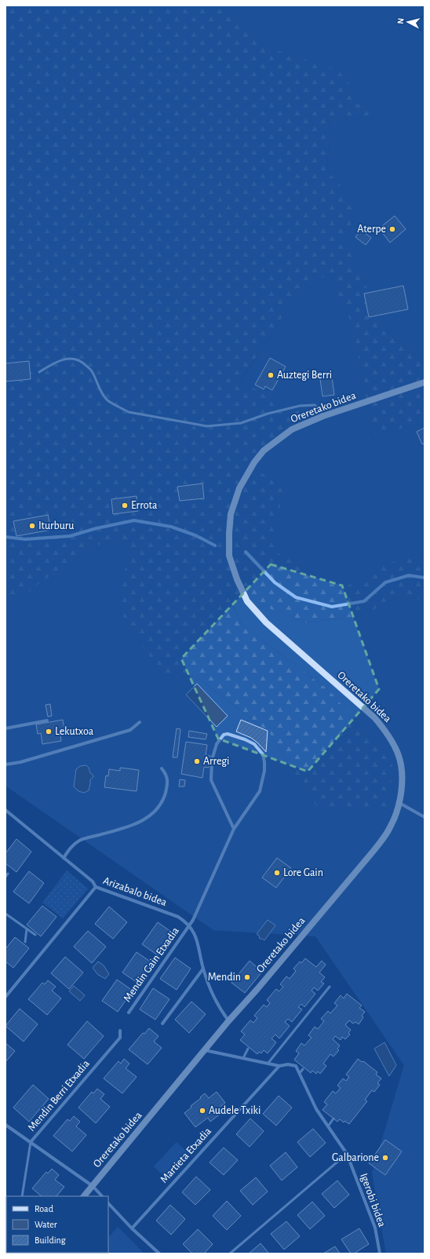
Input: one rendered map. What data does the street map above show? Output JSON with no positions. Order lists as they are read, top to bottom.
{
  "streets": {
    "main road": ["Oreretako bidea"],
    "street": [
      "Arizabalo bidea",
      "Mendin Gain Etxadia",
      "Mendin Berri Etxadia",
      "Martieta Etxadia",
      "Igerobi bidea"
    ]
  },
  "crossings": [
    ["Oreretako bidea", "Arizabalo bidea"],
    ["Arizabalo bidea", "Mendin Gain Etxadia"]
  ],
  "places": [
    "Aterpe",
    "Auztegi Berri",
    "Errota",
    "Iturburu",
    "Lekutxoa",
    "Arregi",
    "Lore Gain",
    "Mendin",
    "Audele Txiki",
    "Galbarione"
  ],
  "legend": ["Road", "Water", "Building"],
  "north": "left"
}
